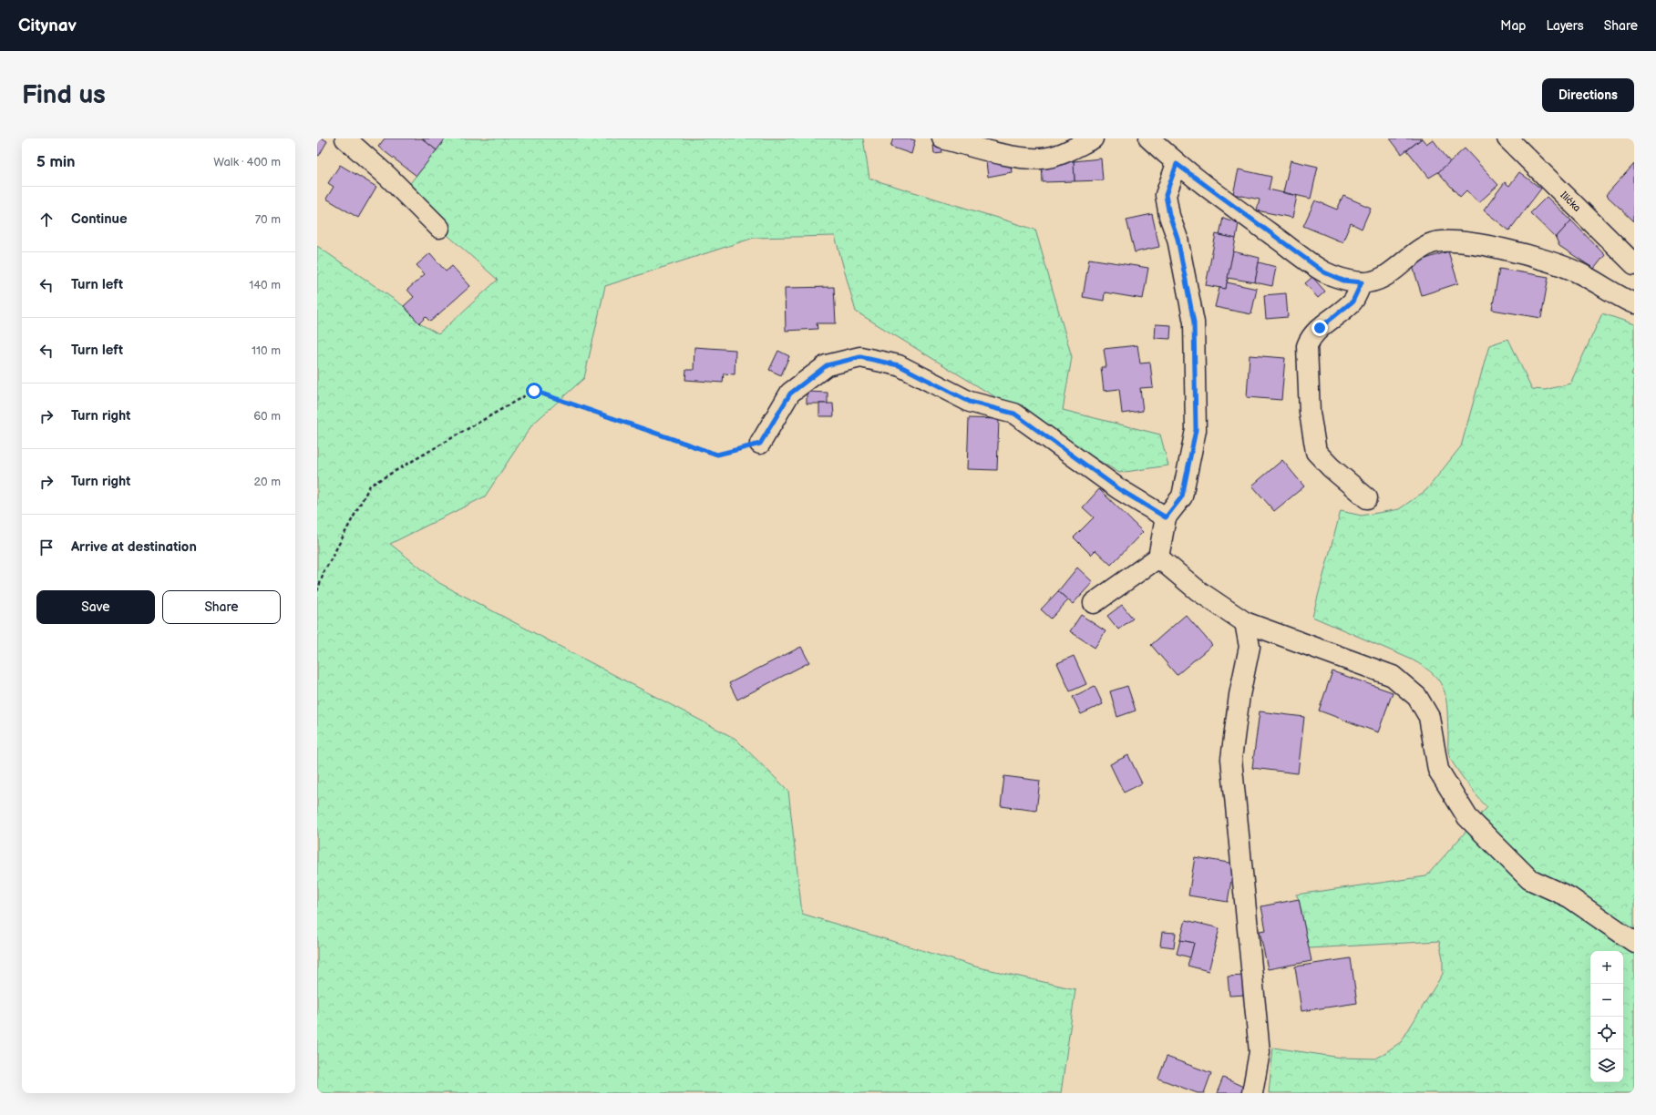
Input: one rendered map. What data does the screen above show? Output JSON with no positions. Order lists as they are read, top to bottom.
{
  "streets": {
    "street": ["Ilićka"]
  },
  "page": {
    "header": "Citynav",
    "nav": ["Map", "Layers", "Share"],
    "buttons": [
      "Directions",
      ["Save", "Share"]
    ],
    "title": "Find us",
    "heading": ["5 min", "Walk · 400 m"],
    "list": [
      ["Continue", "70 m"],
      ["Turn left", "140 m"],
      ["Turn left", "110 m"],
      ["Turn right", "60 m"],
      ["Turn right", "20 m"],
      "Arrive at destination"
    ],
    "map_buttons": ["+", "−"]
  }
}
